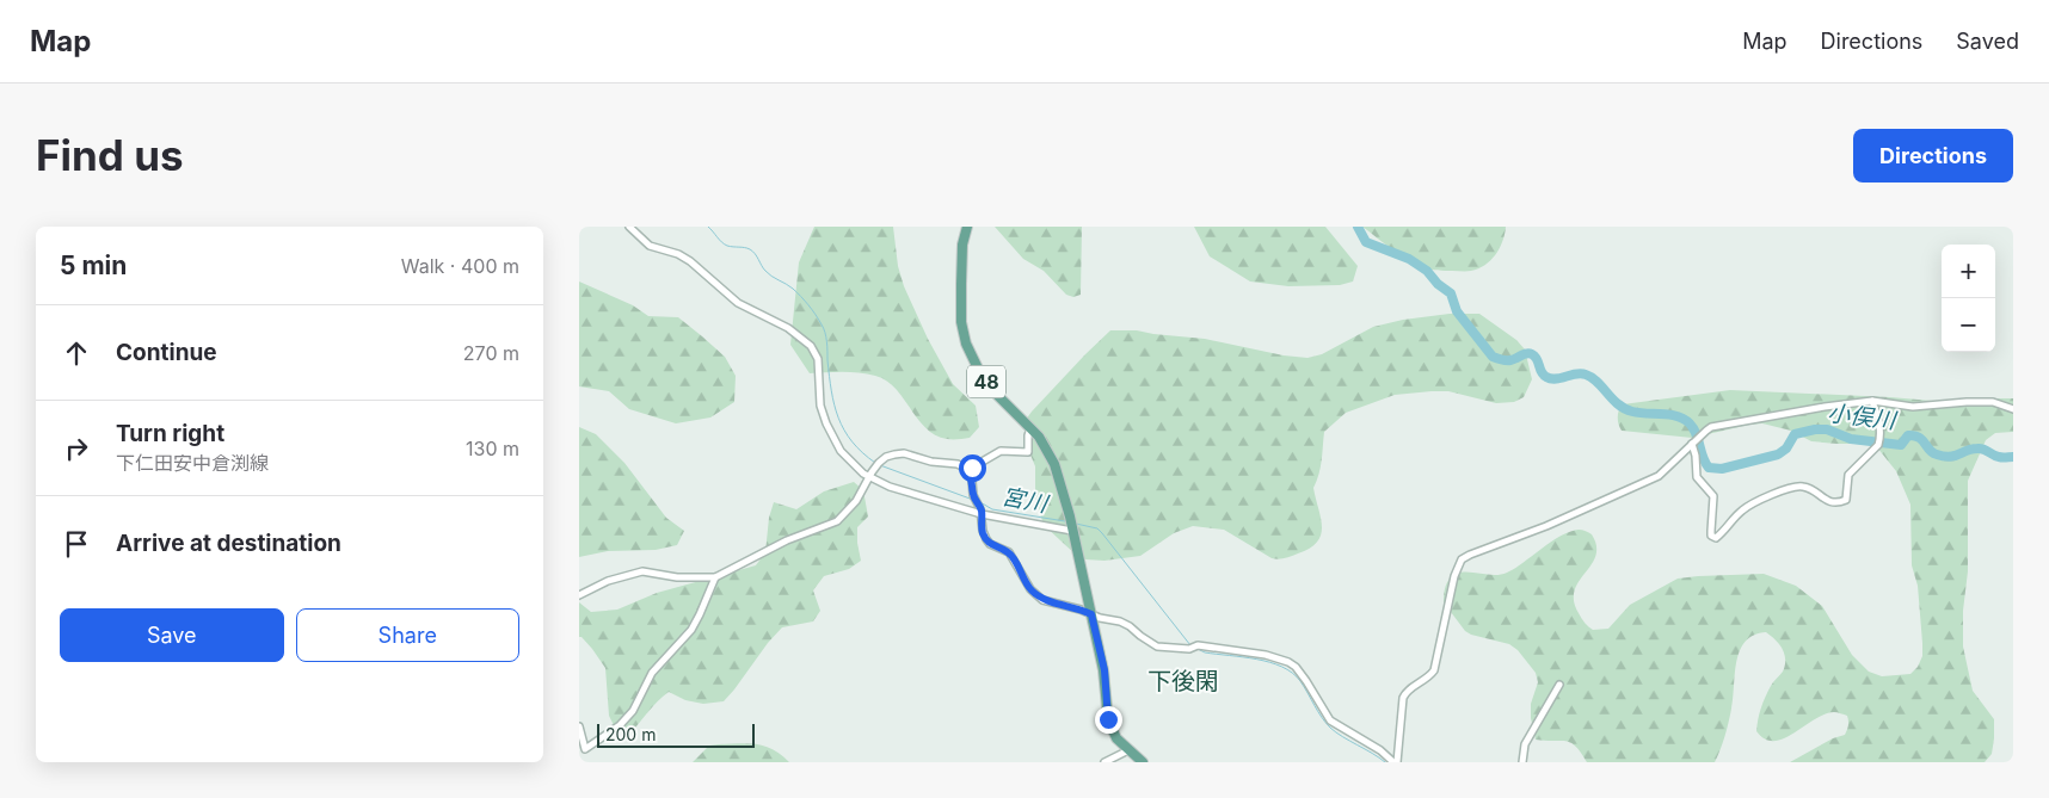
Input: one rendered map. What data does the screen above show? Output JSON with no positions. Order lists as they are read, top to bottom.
{
  "streets": {
    "main road": ["48"]
  },
  "districts": ["下後閑"],
  "water": ["小俣川", "宮川"],
  "scale_bar": "200 m",
  "page": {
    "header": "Map",
    "nav": ["Map", "Directions", "Saved"],
    "buttons": [
      "Directions",
      ["Save", "Share"]
    ],
    "title": "Find us",
    "heading": ["5 min", "Walk · 400 m"],
    "map_buttons": ["+", "−"],
    "list": [
      ["Continue", "270 m"],
      ["Turn right", "下仁田安中倉渕線", "130 m"],
      "Arrive at destination"
    ],
    "scale": "200 m"
  }
}
